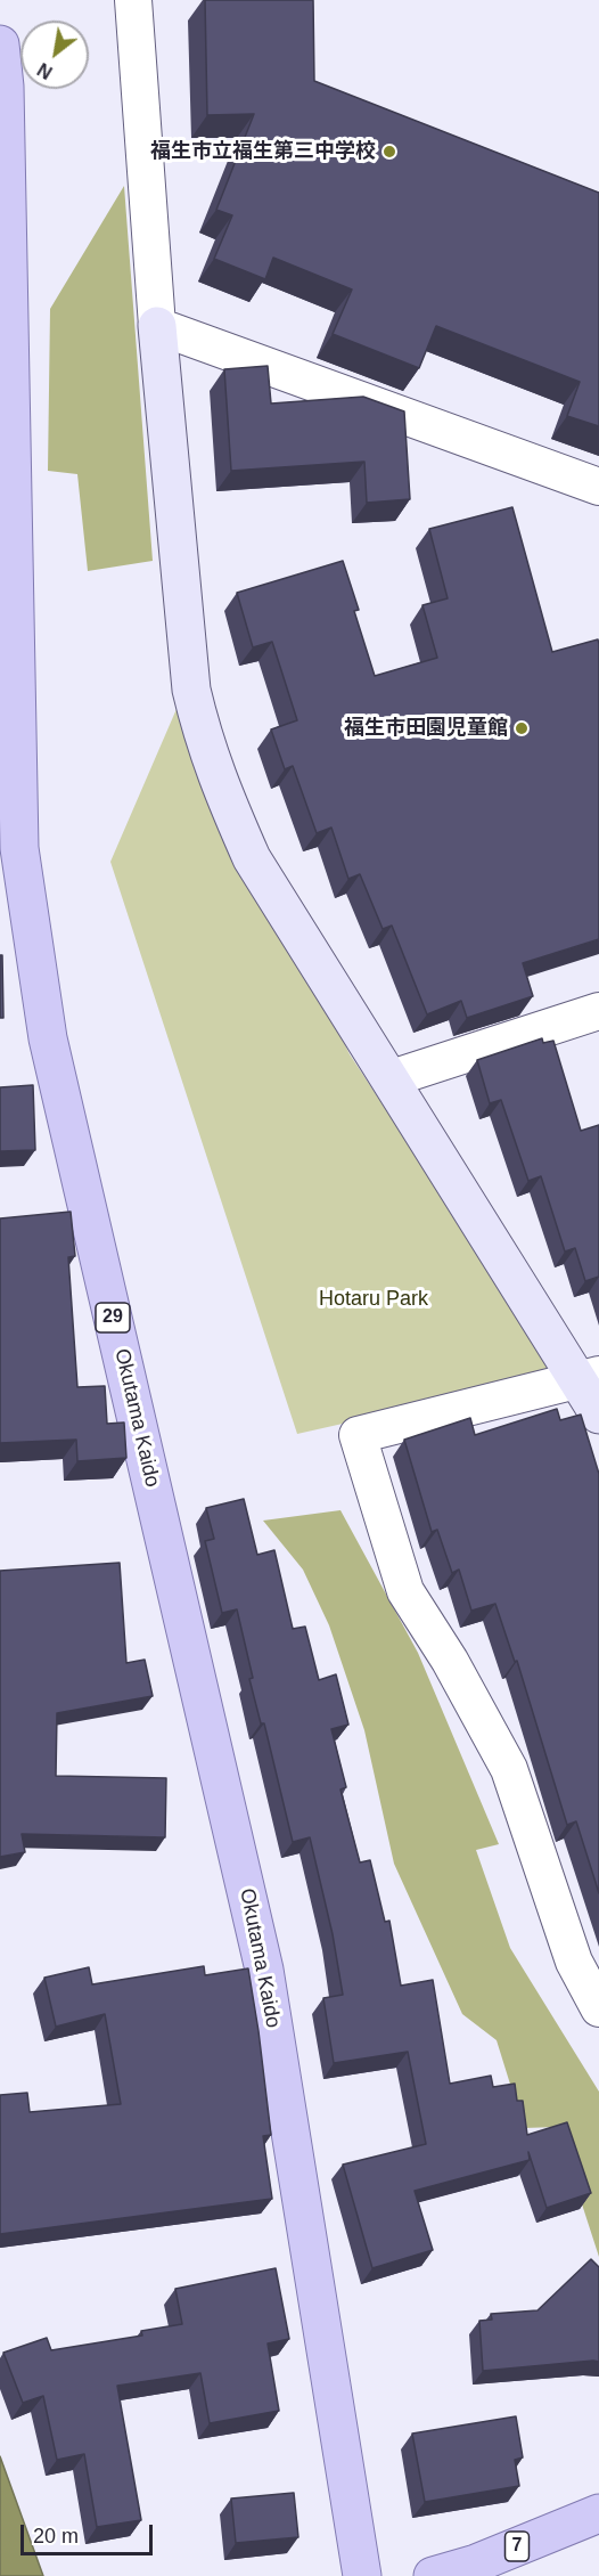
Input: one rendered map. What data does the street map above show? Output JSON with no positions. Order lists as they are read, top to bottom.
{
  "streets": {
    "main road": ["29", "Okutama Kaido", "7"]
  },
  "parks": ["Hotaru Park"],
  "places": ["福生市立福生第三中学校", "福生市田園児童館"],
  "scale_bar": "20 m",
  "north": "bottom left"
}
